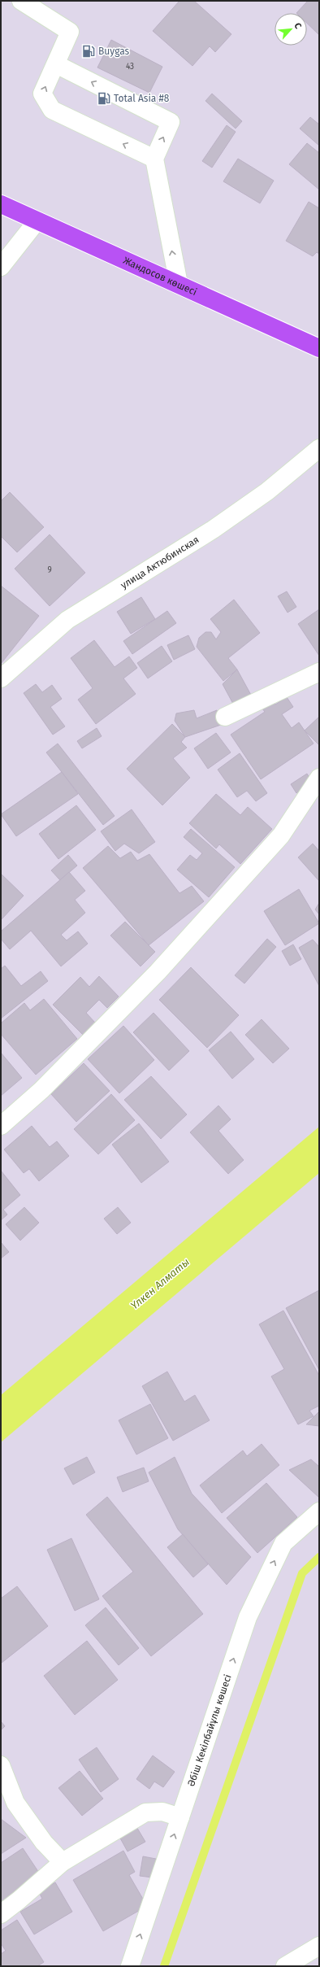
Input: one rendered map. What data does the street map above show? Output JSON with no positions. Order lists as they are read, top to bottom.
{
  "streets": {
    "main road": ["Жандосов көшесі"],
    "street": ["улица Актюбинская", "Әбіш Кекілбайұлы көшесі"]
  },
  "one_way": ["Әбіш Кекілбайұлы көшесі"],
  "water": ["Үлкен Алматы"],
  "places": {
    "fuel station": ["Buygas", "Total Asia #8"]
  },
  "house_numbers": ["43", "9"],
  "north": "top right"
}
